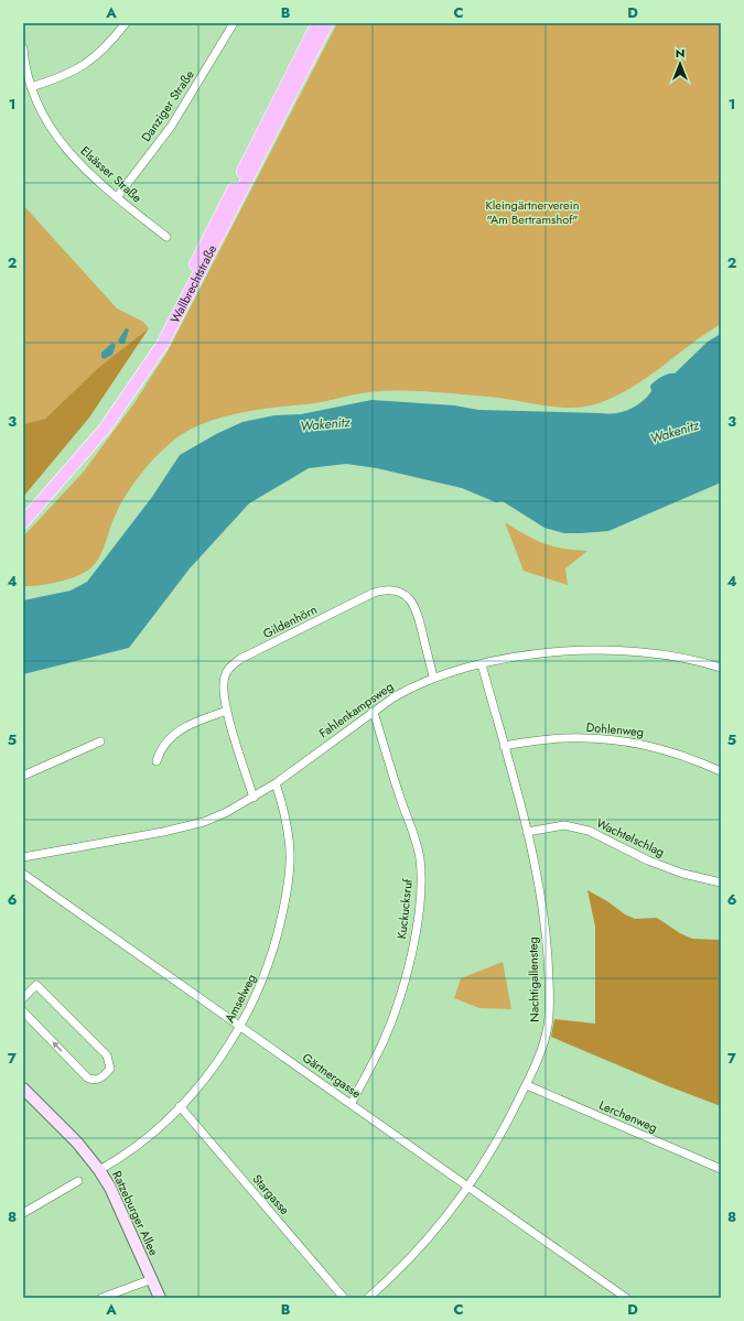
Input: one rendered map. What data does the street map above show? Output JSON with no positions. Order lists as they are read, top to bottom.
{
  "streets": {
    "main road": ["Wallbrechtstraße", "Ratzeburger Allee"],
    "street": [
      "Danziger Straße",
      "Elsässer Straße",
      "Gildenhörn",
      "Fahlenkampsweg",
      "Dohlenweg",
      "Wachtelschlag",
      "Kuckucksruf",
      "Nachtigallensteg",
      "Amselweg",
      "Gärtnergasse",
      "Lerchenweg",
      "Stargasse"
    ]
  },
  "crossings": [
    ["Danziger Straße", "Elsässer Straße"],
    ["Gildenhörn", "Fahlenkampsweg"],
    ["Fahlenkampsweg", "Kuckucksruf"],
    ["Fahlenkampsweg", "Nachtigallensteg"],
    ["Fahlenkampsweg", "Amselweg"],
    ["Dohlenweg", "Nachtigallensteg"],
    ["Wachtelschlag", "Nachtigallensteg"],
    ["Kuckucksruf", "Gärtnergasse"],
    ["Nachtigallensteg", "Gärtnergasse"],
    ["Nachtigallensteg", "Lerchenweg"],
    ["Amselweg", "Gärtnergasse"],
    ["Amselweg", "Stargasse"],
    ["Amselweg", "Ratzeburger Allee"]
  ],
  "water": ["Wakenitz"],
  "parks": ["Kleingärtnerverein \"Am Bertramshof\""],
  "north": "top",
  "grid": {
    "columns": [
      "A",
      "B",
      "C",
      "D"
    ],
    "rows": [
      "1",
      "2",
      "3",
      "4",
      "5",
      "6",
      "7",
      "8"
    ]
  }
}
